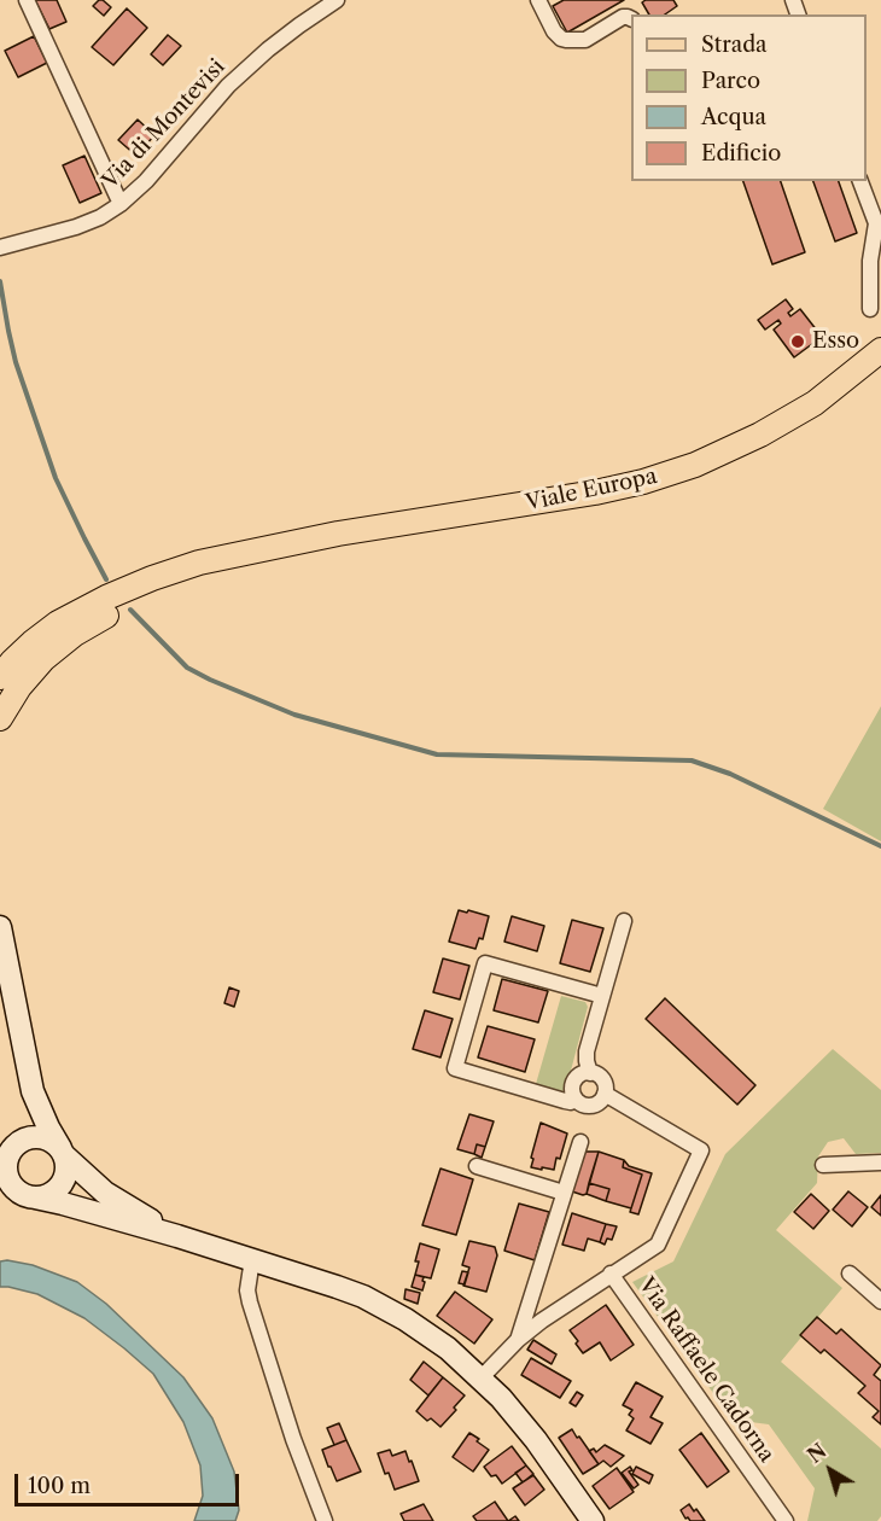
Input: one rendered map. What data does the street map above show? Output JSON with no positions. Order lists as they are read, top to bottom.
{
  "streets": {
    "main road": ["Viale Europa"],
    "street": ["Via di Montevisi", "Via Raffaele Cadorna"]
  },
  "places": ["Esso"],
  "legend": [
    "Strada",
    "Parco",
    "Acqua",
    "Edificio"
  ],
  "scale_bar": "100 m",
  "north": "top left"
}
